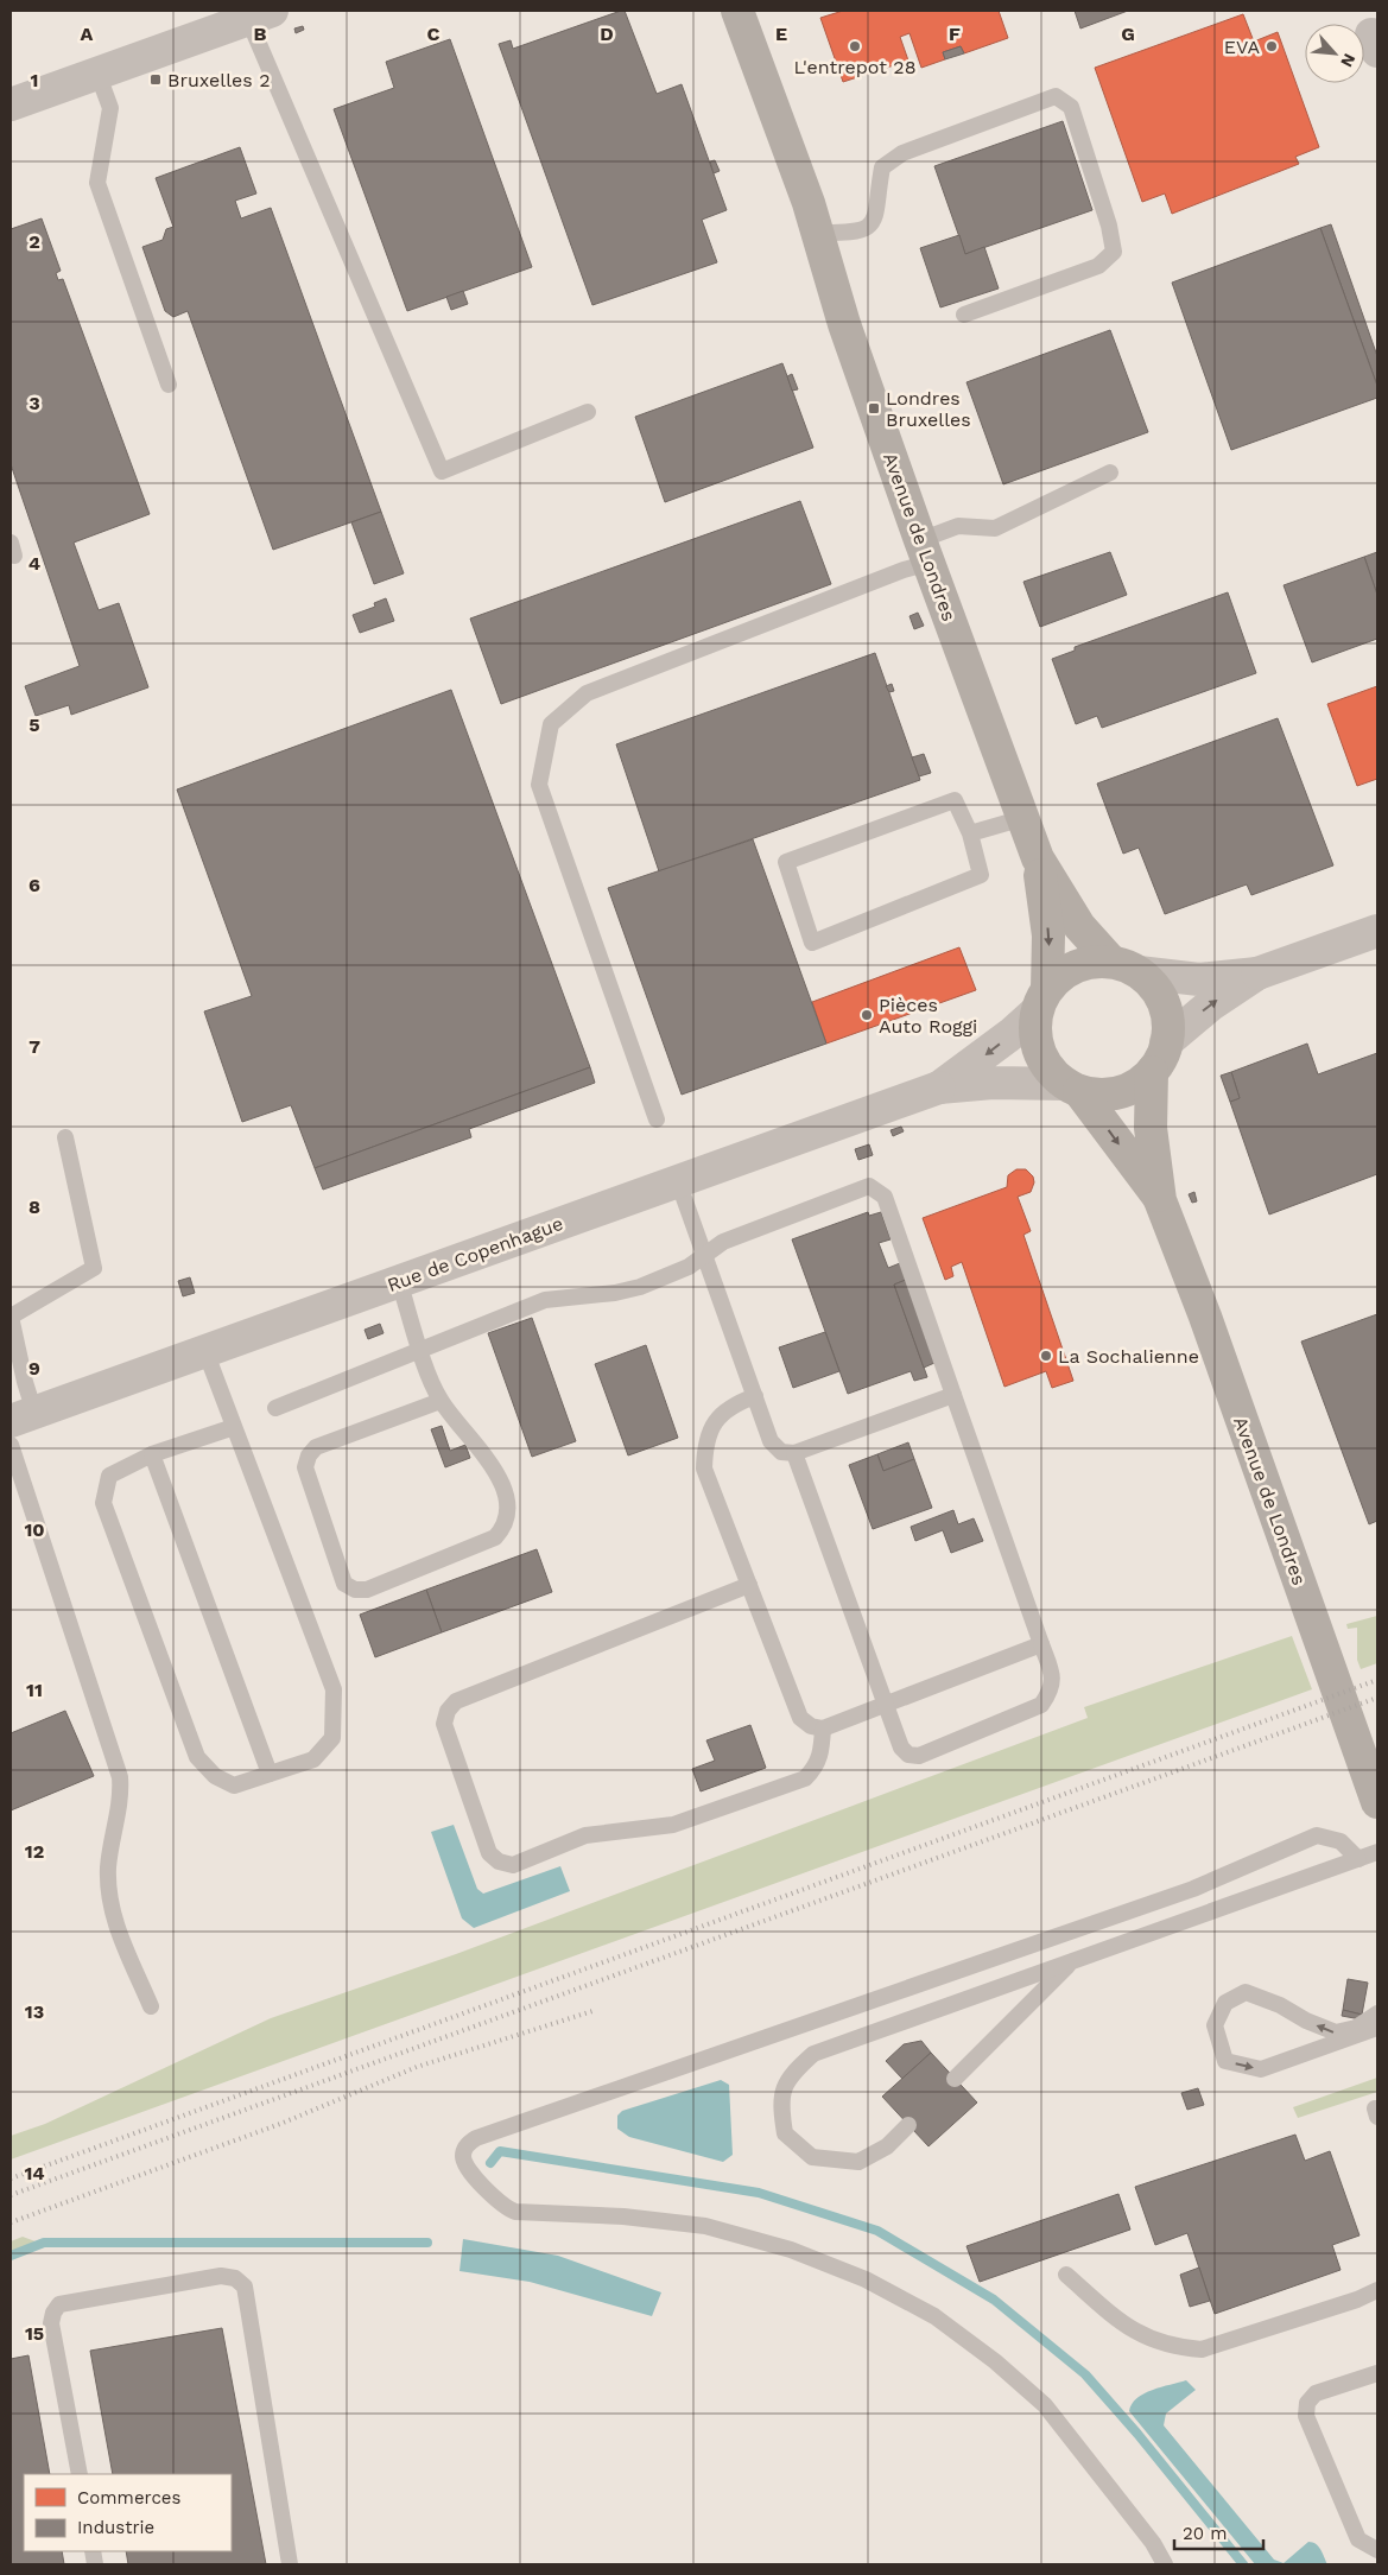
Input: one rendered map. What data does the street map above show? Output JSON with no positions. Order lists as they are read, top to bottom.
{
  "streets": {
    "street": ["Avenue de Londres", "Rue de Copenhague"]
  },
  "crossings": [
    ["Avenue de Londres", "Rue de Copenhague"]
  ],
  "places": {
    "other": [
      "L'entrepot 28",
      "EVA",
      "Pièces Auto Roggi",
      "La Sochalienne"
    ],
    "transit": ["Bruxelles 2", "Londres Bruxelles"]
  },
  "legend": ["Commerces", "Industrie"],
  "scale_bar": "20 m",
  "north": "bottom right",
  "grid": {
    "columns": [
      "A",
      "B",
      "C",
      "D",
      "E",
      "F",
      "G"
    ],
    "rows": [
      "1",
      "2",
      "3",
      "4",
      "5",
      "6",
      "7",
      "8",
      "9",
      "10",
      "11",
      "12",
      "13",
      "14",
      "15"
    ]
  }
}
